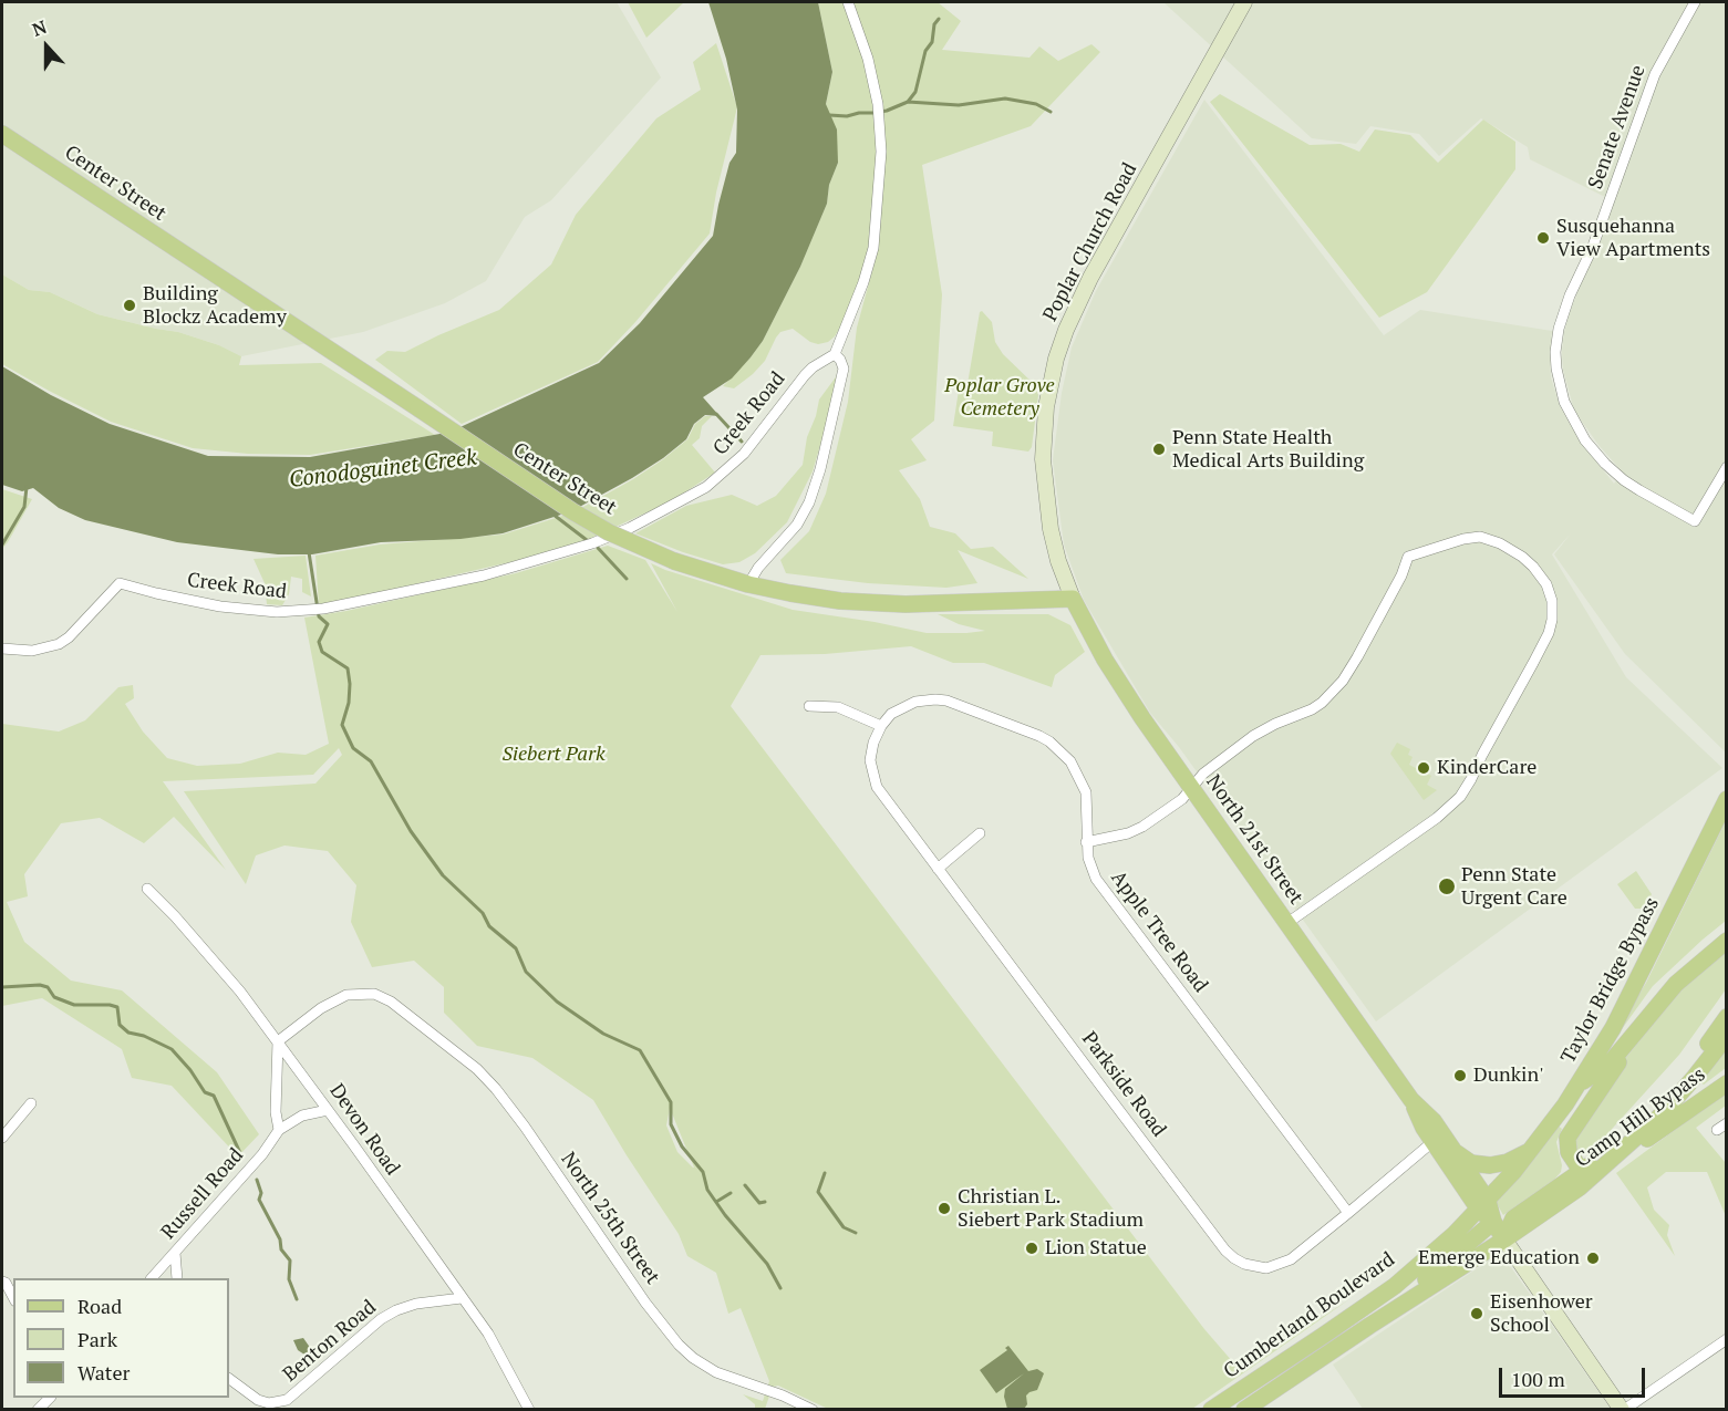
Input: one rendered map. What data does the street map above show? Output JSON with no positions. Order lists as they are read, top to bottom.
{
  "streets": {
    "main road": [
      "Center Street",
      "North 21st Street",
      "Taylor Bridge Bypass",
      "Camp Hill Bypass",
      "Cumberland Boulevard"
    ],
    "street": [
      "Senate Avenue",
      "Poplar Church Road",
      "Creek Road",
      "Apple Tree Road",
      "Parkside Road",
      "Devon Road",
      "Russell Road",
      "North 25th Street",
      "Benton Road"
    ]
  },
  "crossings": [
    ["Center Street", "Poplar Church Road"],
    ["Center Street", "North 21st Street"],
    ["Poplar Church Road", "North 21st Street"],
    ["North 21st Street", "Taylor Bridge Bypass"],
    ["North 21st Street", "Parkside Road"],
    ["North 21st Street", "Cumberland Boulevard"],
    ["Apple Tree Road", "Parkside Road"],
    ["Taylor Bridge Bypass", "Cumberland Boulevard"],
    ["Devon Road", "Russell Road"],
    ["Devon Road", "North 25th Street"],
    ["Devon Road", "Benton Road"]
  ],
  "water": ["Conodoguinet Creek"],
  "parks": ["Poplar Grove Cemetery", "Siebert Park"],
  "places": [
    "Susquehanna View Apartments",
    "Building Blockz Academy",
    "Penn State Health Medical Arts Building",
    "KinderCare",
    "Penn State Urgent Care",
    "Dunkin'",
    "Christian L. Siebert Park Stadium",
    "Lion Statue",
    "Emerge Education",
    "Eisenhower School"
  ],
  "legend": ["Road", "Park", "Water"],
  "scale_bar": "100 m",
  "north": "top"
}
